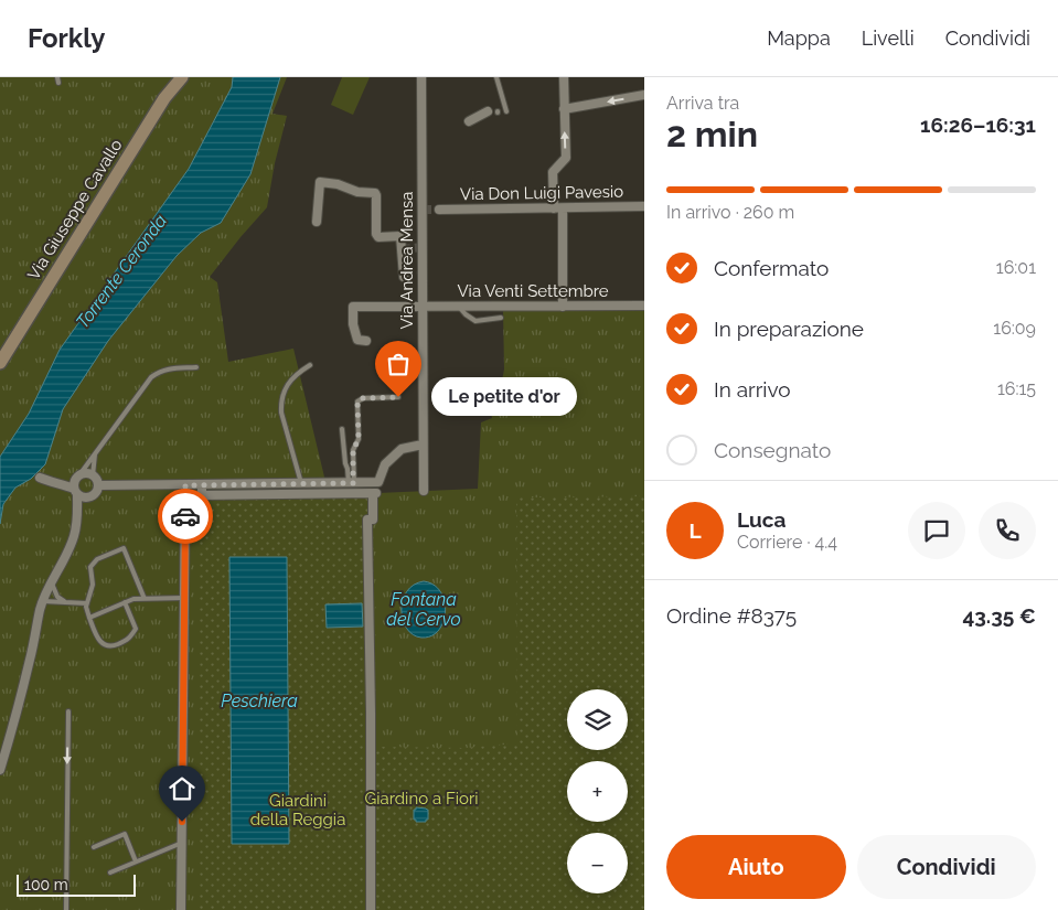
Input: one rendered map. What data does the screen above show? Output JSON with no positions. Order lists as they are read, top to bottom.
{
  "streets": {
    "street": [
      "Via Don Luigi Pavesio",
      "Via Giuseppe Cavallo",
      "Via Andrea Mensa",
      "Via Venti Settembre"
    ]
  },
  "crossings": [
    ["Via Andrea Mensa", "Via Venti Settembre"]
  ],
  "water": ["Torrente Ceronda", "Fontana del Cervo", "Peschiera"],
  "parks": ["Giardino a Fiori", "Giardini della Reggia"],
  "places": ["Le petite d'or"],
  "scale_bar": "100 m",
  "page": {
    "header": "Forkly",
    "nav": ["Mappa", "Livelli", "Condividi"],
    "heading": ["2 min", "Arriva tra", "16:26–16:31"],
    "panel": [
      "Luca",
      "Corriere · 4.4",
      "Ordine #8375",
      "43.35 €"
    ],
    "bar": "In arrivo · 260 m",
    "list": [
      ["Confermato", "16:01"],
      ["In preparazione", "16:09"],
      ["In arrivo", "16:15"],
      "Consegnato"
    ],
    "bubble": "Le petite d'or",
    "round": "L",
    "map_buttons": ["+", "−"],
    "buttons": ["Aiuto", "Condividi"],
    "scale": "100 m"
  }
}
